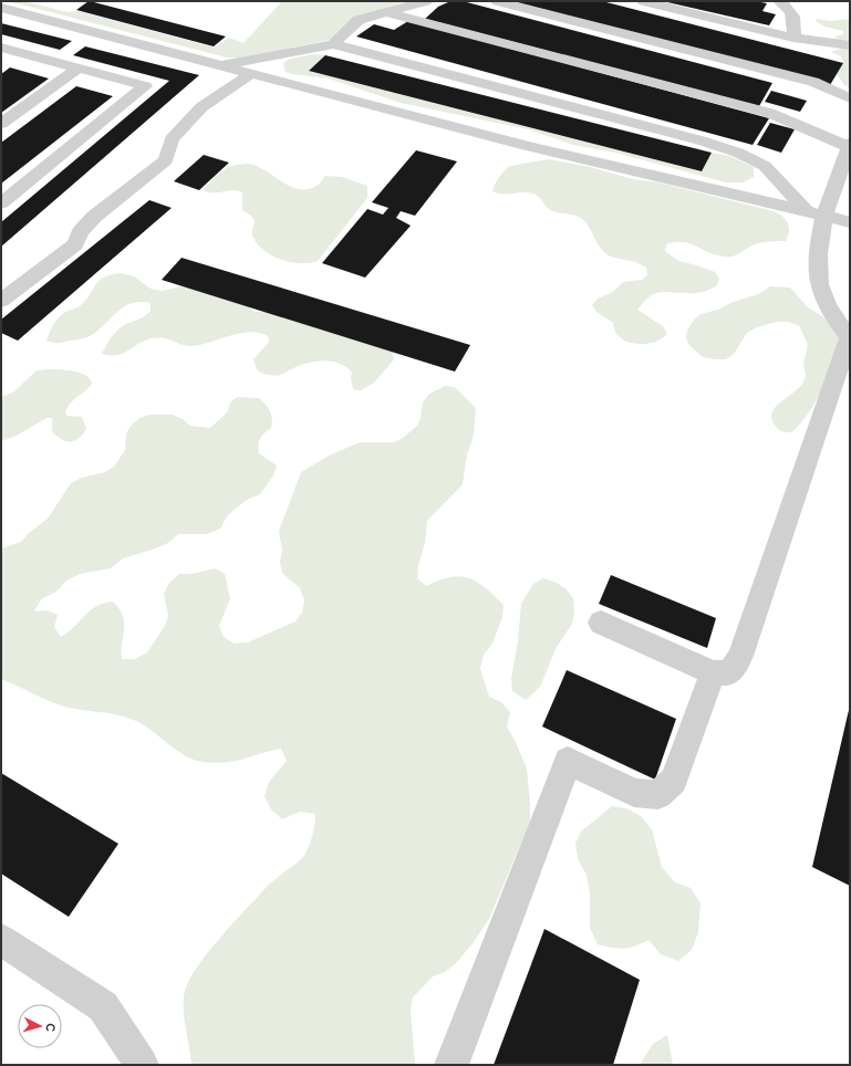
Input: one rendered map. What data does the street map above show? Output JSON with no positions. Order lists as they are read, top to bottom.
{
  "north": "right"
}
